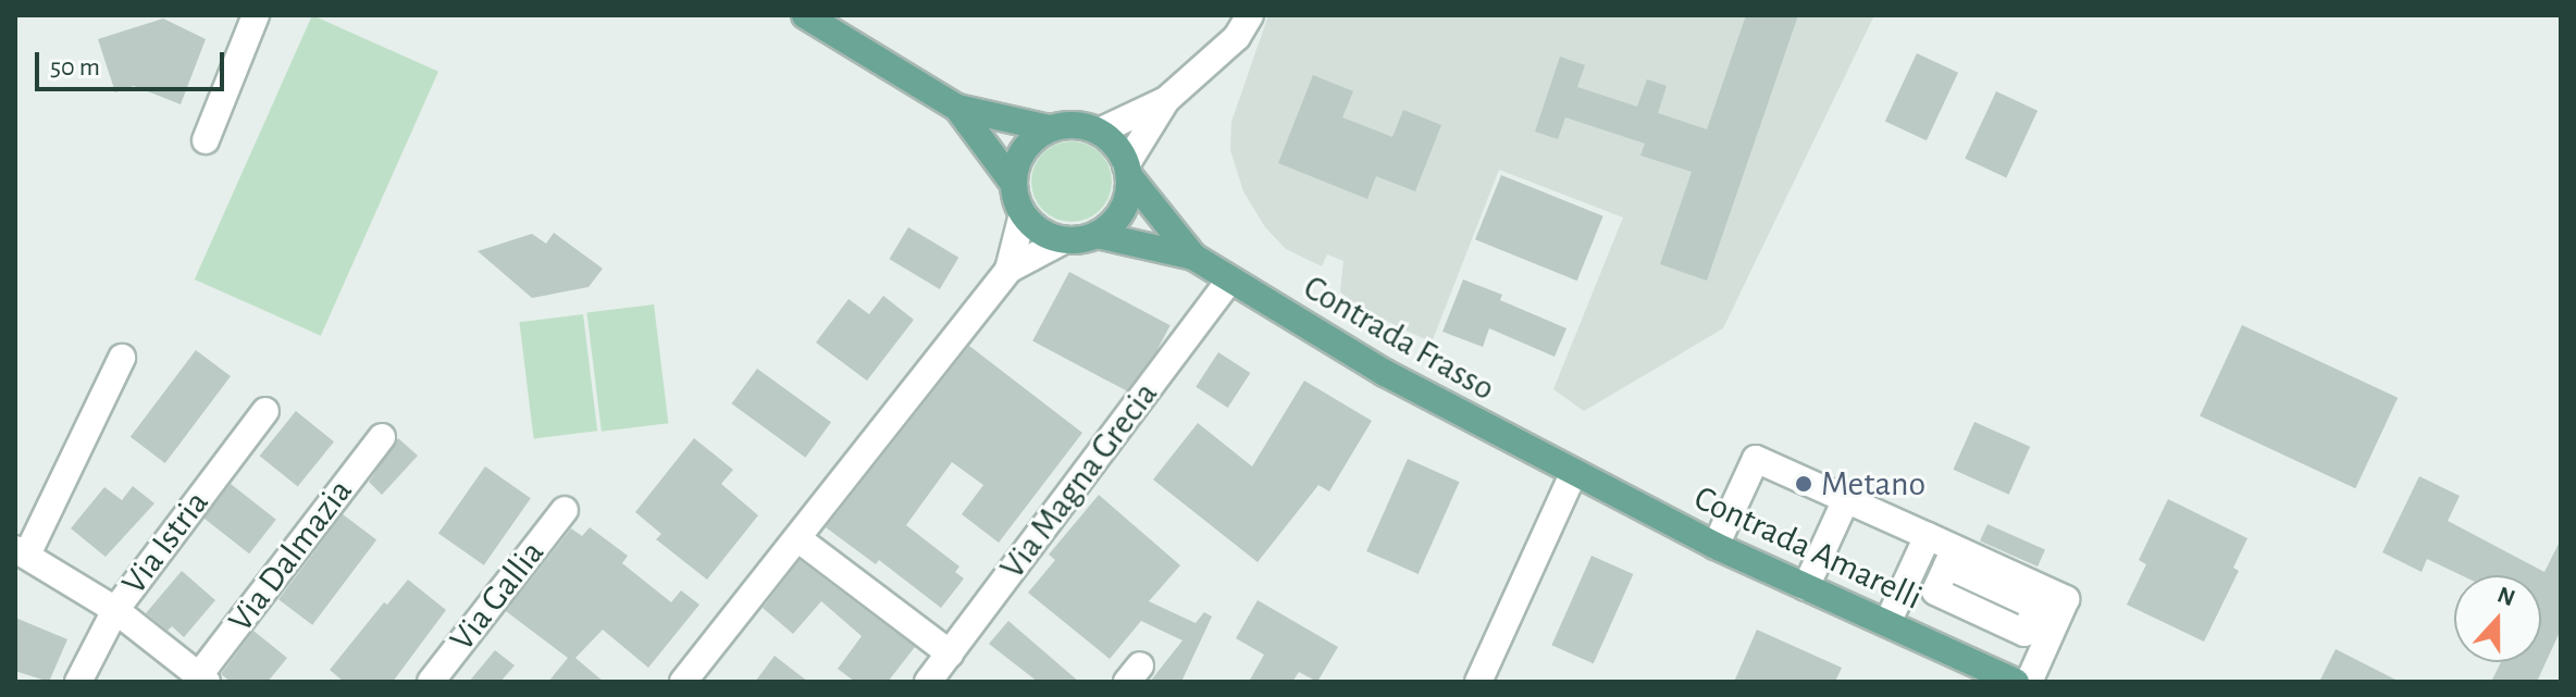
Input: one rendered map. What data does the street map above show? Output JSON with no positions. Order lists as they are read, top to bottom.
{
  "streets": {
    "main road": ["Contrada Frasso", "Contrada Amarelli"],
    "street": [
      "Via Magna Grecia",
      "Via Istria",
      "Via Dalmazia",
      "Via Gallia"
    ]
  },
  "crossings": [
    ["Contrada Frasso", "Via Magna Grecia"],
    ["Contrada Frasso", "Contrada Amarelli"]
  ],
  "places": ["Metano"],
  "scale_bar": "50 m",
  "north": "top"
}
